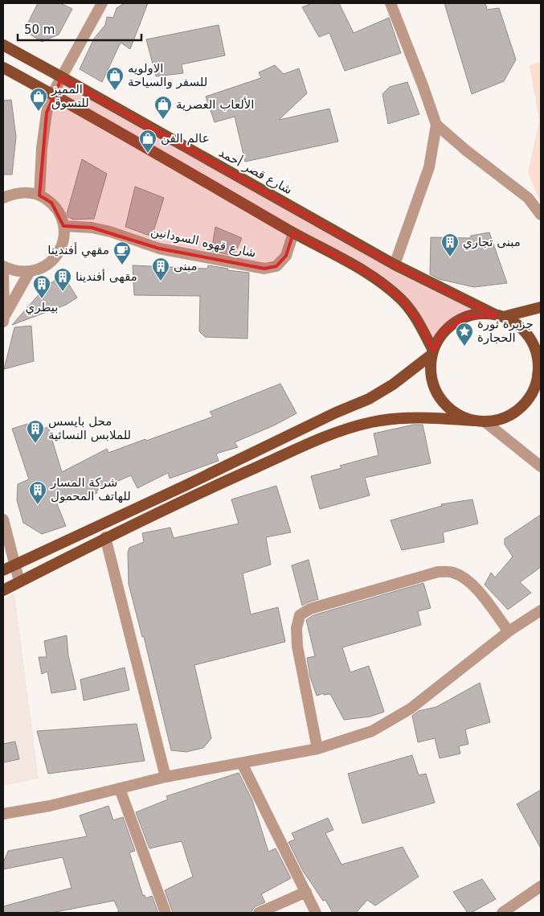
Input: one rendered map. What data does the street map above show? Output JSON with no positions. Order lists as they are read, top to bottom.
{
  "streets": {
    "main road": ["شارع قصر أحمد"],
    "street": ["شارع قهوه السودانين"]
  },
  "places": {
    "shop": [
      "الاولويه للسفر والسياحة",
      "المميز للتسوق",
      "الألعاب العصرية",
      "عالم الفن"
    ],
    "building": [
      "مبنى تجاري",
      "مبنى",
      "مقهى أفندينا",
      "بيطري",
      "محل بايسس للملابس النسائية",
      "شركة المسار للهاتف المحمول"
    ],
    "cafe": ["مقهي أفندينا"],
    "place": ["جزيرة ثورة الحجارة"]
  },
  "scale_bar": "50 m"
}
